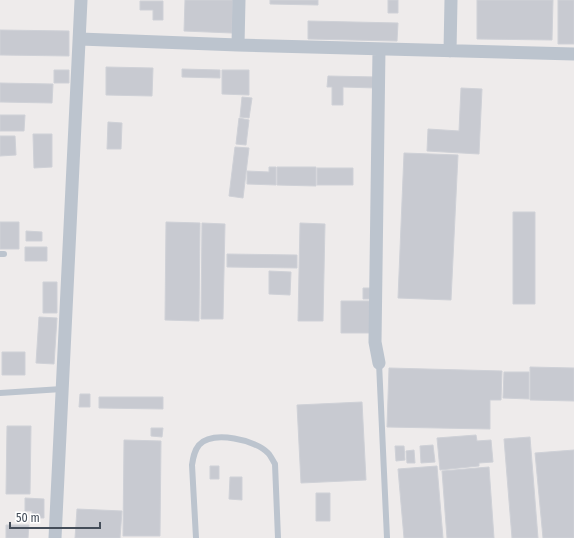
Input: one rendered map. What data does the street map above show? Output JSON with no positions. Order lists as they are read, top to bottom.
{
  "scale_bar": "50 m"
}
